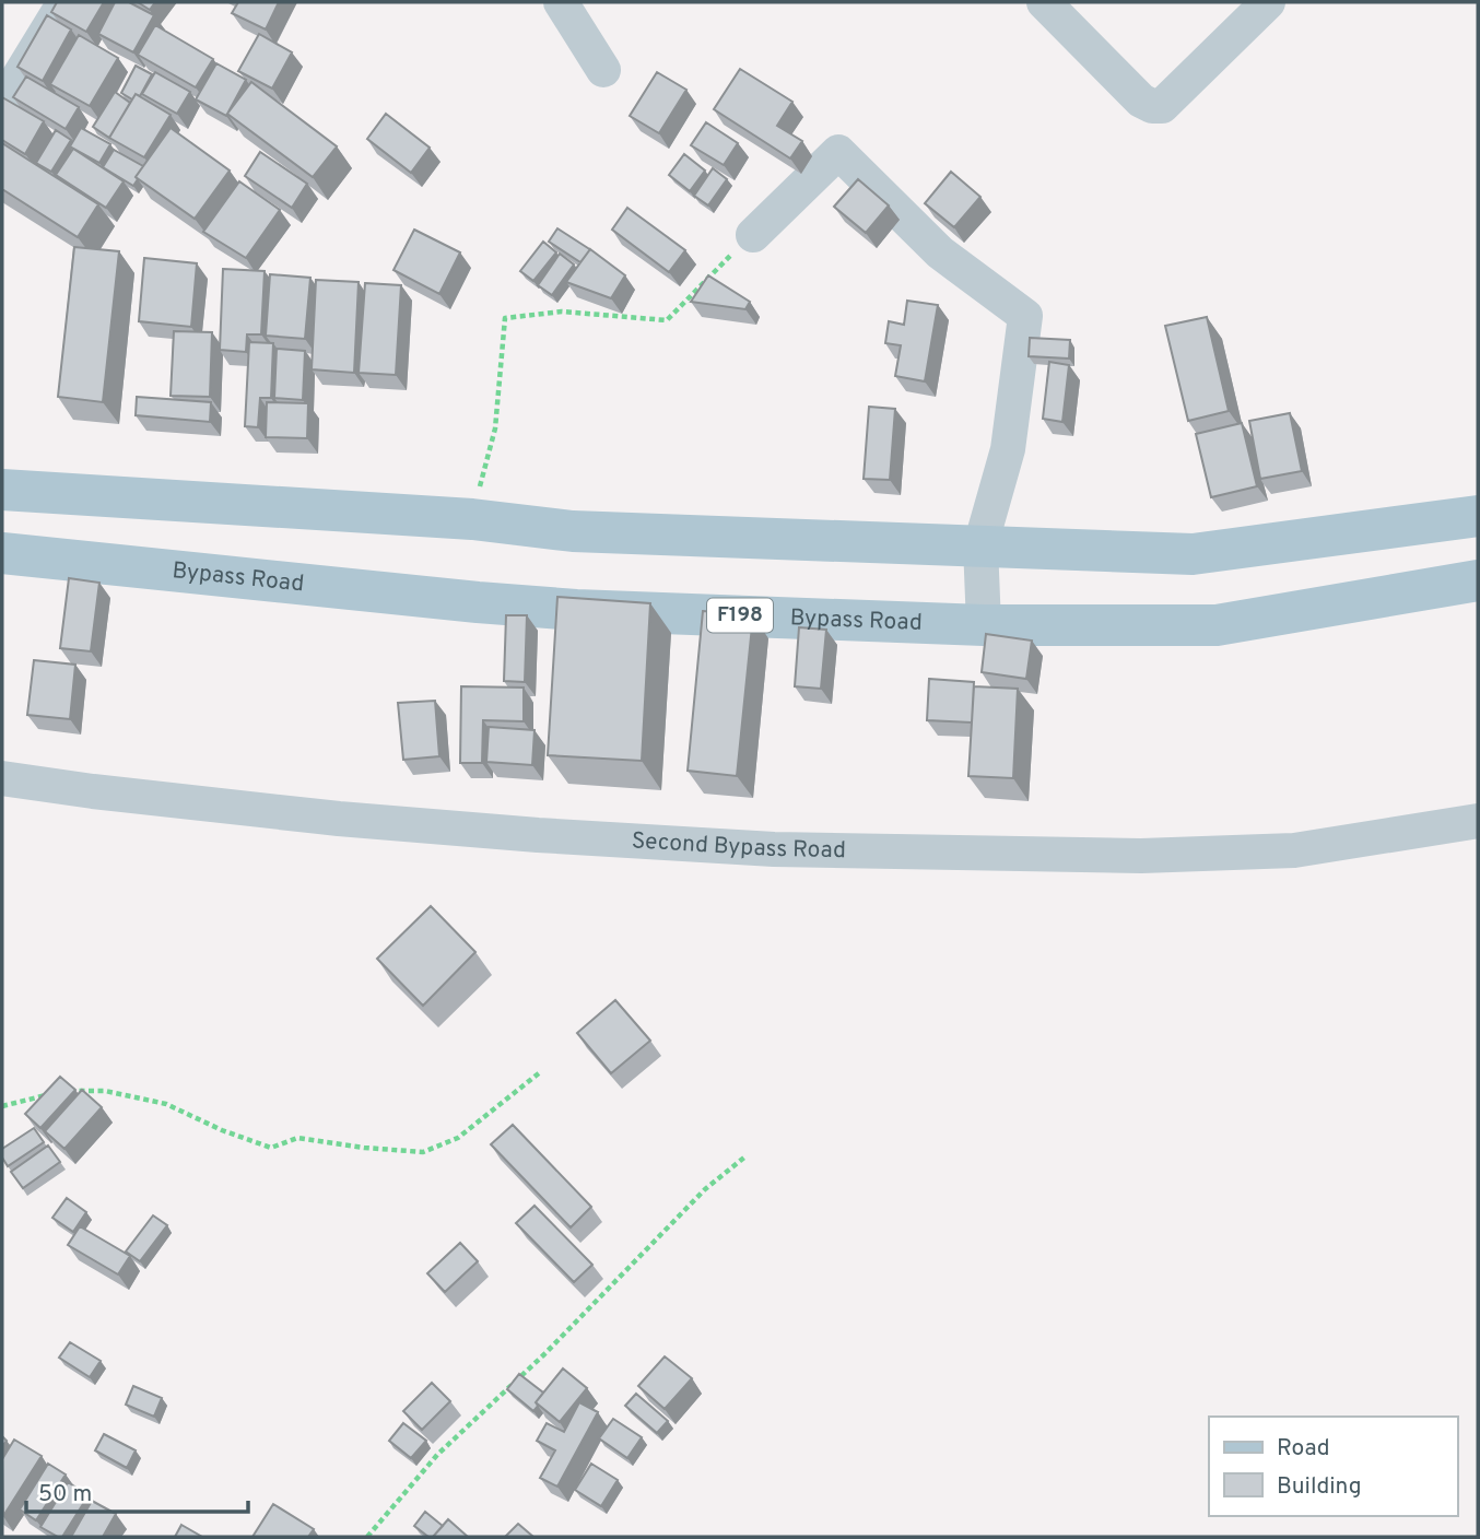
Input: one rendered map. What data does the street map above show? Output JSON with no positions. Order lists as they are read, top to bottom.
{
  "streets": {
    "main road": ["Bypass Road", "F198"],
    "street": ["Second Bypass Road"]
  },
  "legend": ["Road", "Building"],
  "scale_bar": "50 m"
}
